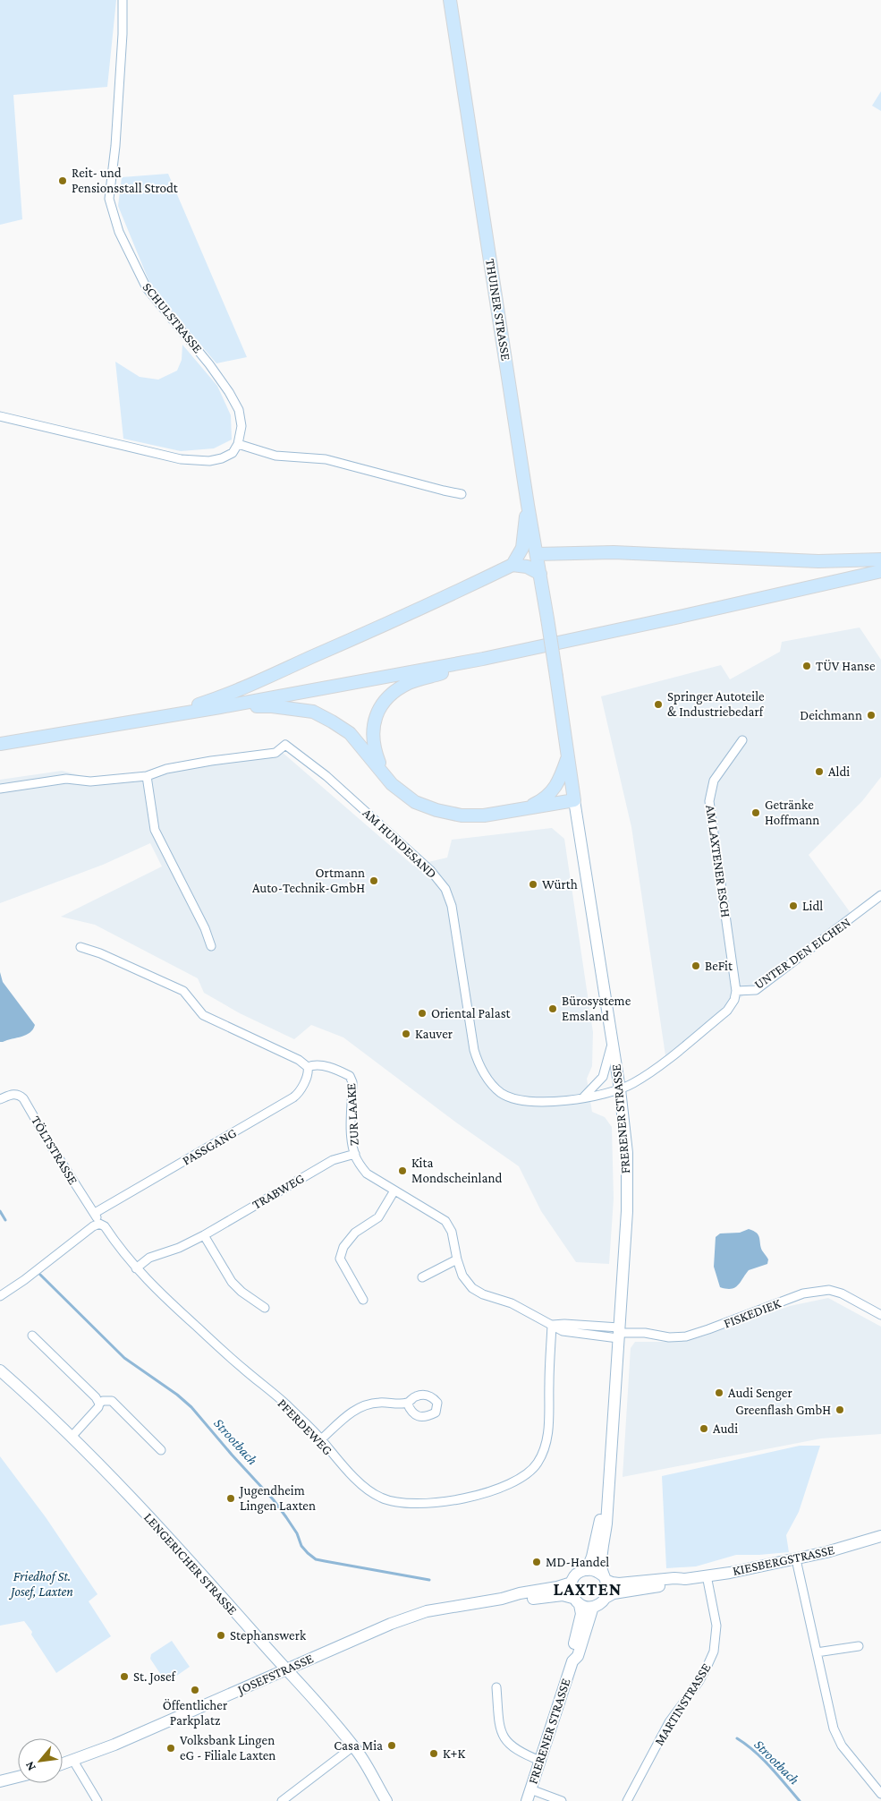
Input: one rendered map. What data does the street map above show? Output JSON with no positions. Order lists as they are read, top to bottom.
{
  "streets": {
    "main road": [
      "THUINER STRASSE",
      "FRERENER STRASSE",
      "KIESBERGSTRASSE",
      "LENGERICHER STRASSE",
      "JOSEFSTRASSE"
    ],
    "street": [
      "SCHULSTRASSE",
      "AM HUNDESAND",
      "AM LAXTENER ESCH",
      "UNTER DEN EICHEN",
      "ZUR LAAKE",
      "PASSGANG",
      "TÖLTSTRASSE",
      "TRABWEG",
      "FISKEDIEK",
      "PFERDEWEG",
      "MARTINSTRASSE"
    ]
  },
  "crossings": [
    ["THUINER STRASSE", "FRERENER STRASSE"],
    ["AM HUNDESAND", "UNTER DEN EICHEN"],
    ["AM HUNDESAND", "FRERENER STRASSE"],
    ["AM LAXTENER ESCH", "UNTER DEN EICHEN"],
    ["UNTER DEN EICHEN", "FRERENER STRASSE"],
    ["ZUR LAAKE", "PASSGANG"],
    ["ZUR LAAKE", "TRABWEG"],
    ["ZUR LAAKE", "PFERDEWEG"],
    ["FRERENER STRASSE", "FISKEDIEK"],
    ["FRERENER STRASSE", "KIESBERGSTRASSE"],
    ["FRERENER STRASSE", "JOSEFSTRASSE"],
    ["PASSGANG", "TÖLTSTRASSE"],
    ["TÖLTSTRASSE", "PFERDEWEG"],
    ["TRABWEG", "PFERDEWEG"],
    ["KIESBERGSTRASSE", "JOSEFSTRASSE"],
    ["KIESBERGSTRASSE", "MARTINSTRASSE"],
    ["LENGERICHER STRASSE", "JOSEFSTRASSE"]
  ],
  "districts": ["LAXTEN"],
  "water": ["Strootbach"],
  "parks": ["Friedhof St. Josef, Laxten"],
  "places": [
    "Reit- und Pensionsstall Strodt",
    "TÜV Hanse",
    "Springer Autoteile & Industriebedarf",
    "Deichmann",
    "Aldi",
    "Getränke Hoffmann",
    "Ortmann Auto-Technik-GmbH",
    "Würth",
    "Lidl",
    "BeFit",
    "Bürosysteme Emsland",
    "Oriental Palast",
    "Kauver",
    "Kita Mondscheinland",
    "Audi Senger",
    "Greenflash GmbH",
    "Audi",
    "Jugendheim Lingen Laxten",
    "MD-Handel",
    "Stephanswerk",
    "St. Josef",
    "Öffentlicher Parkplatz",
    "Casa Mia",
    "Volksbank Lingen eG - Filiale Laxten",
    "K+K"
  ],
  "north": "bottom left"
}
